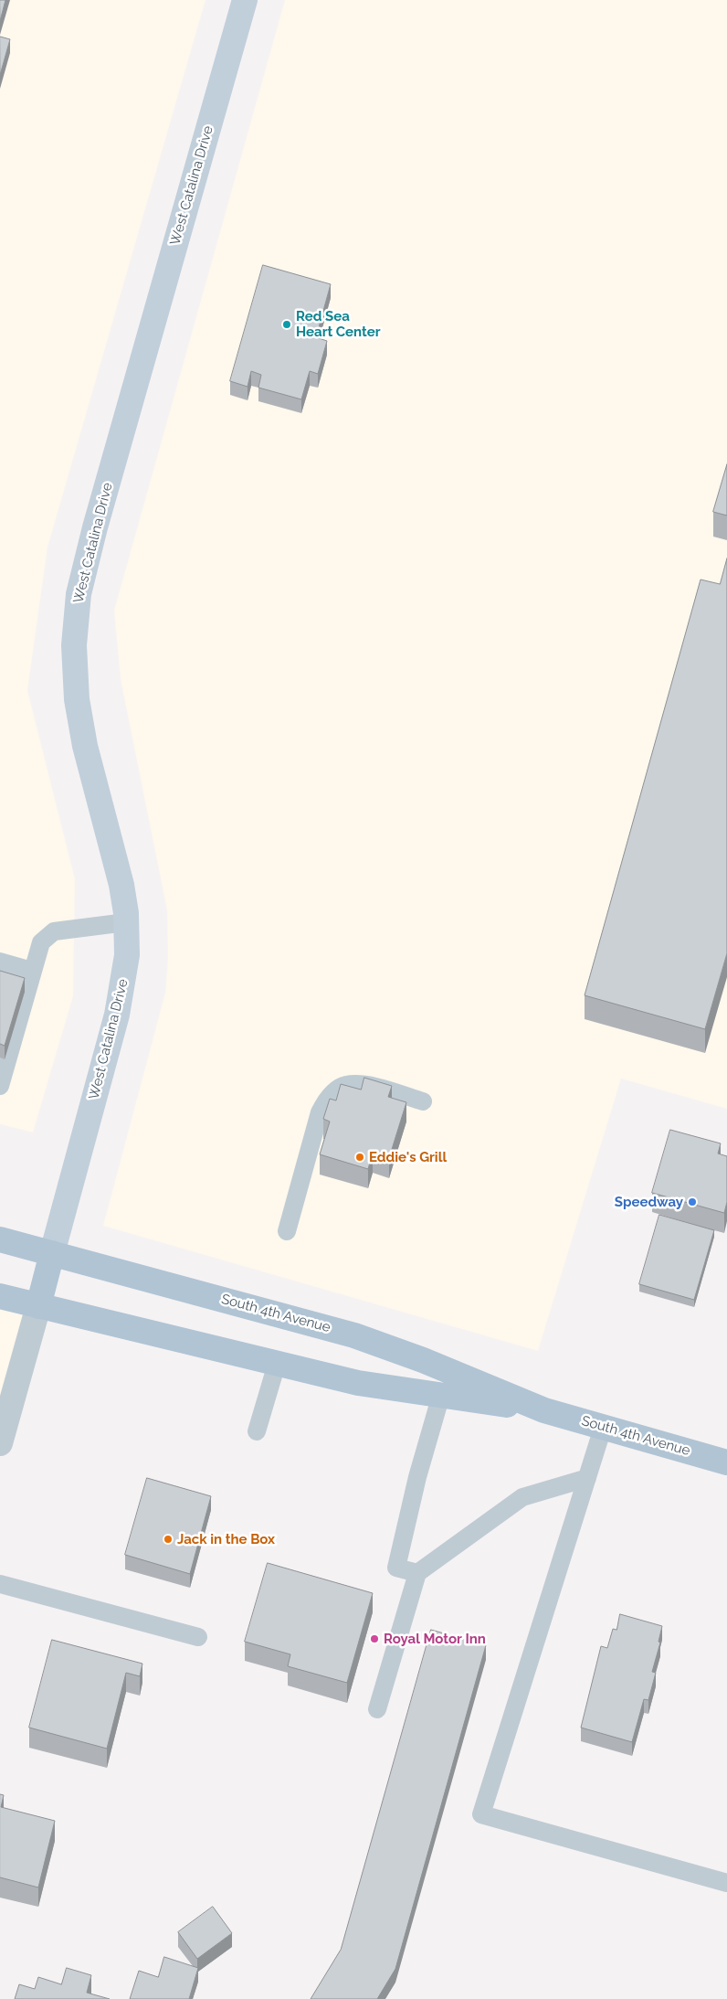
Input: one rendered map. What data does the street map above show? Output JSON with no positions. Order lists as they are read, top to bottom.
{
  "streets": {
    "main road": ["South 4th Avenue"],
    "street": ["West Catalina Drive"]
  },
  "crossings": [
    ["West Catalina Drive", "South 4th Avenue"]
  ],
  "places": [
    "Red Sea Heart Center",
    "Eddie's Grill",
    "Speedway",
    "Jack in the Box",
    "Royal Motor Inn"
  ]
}
